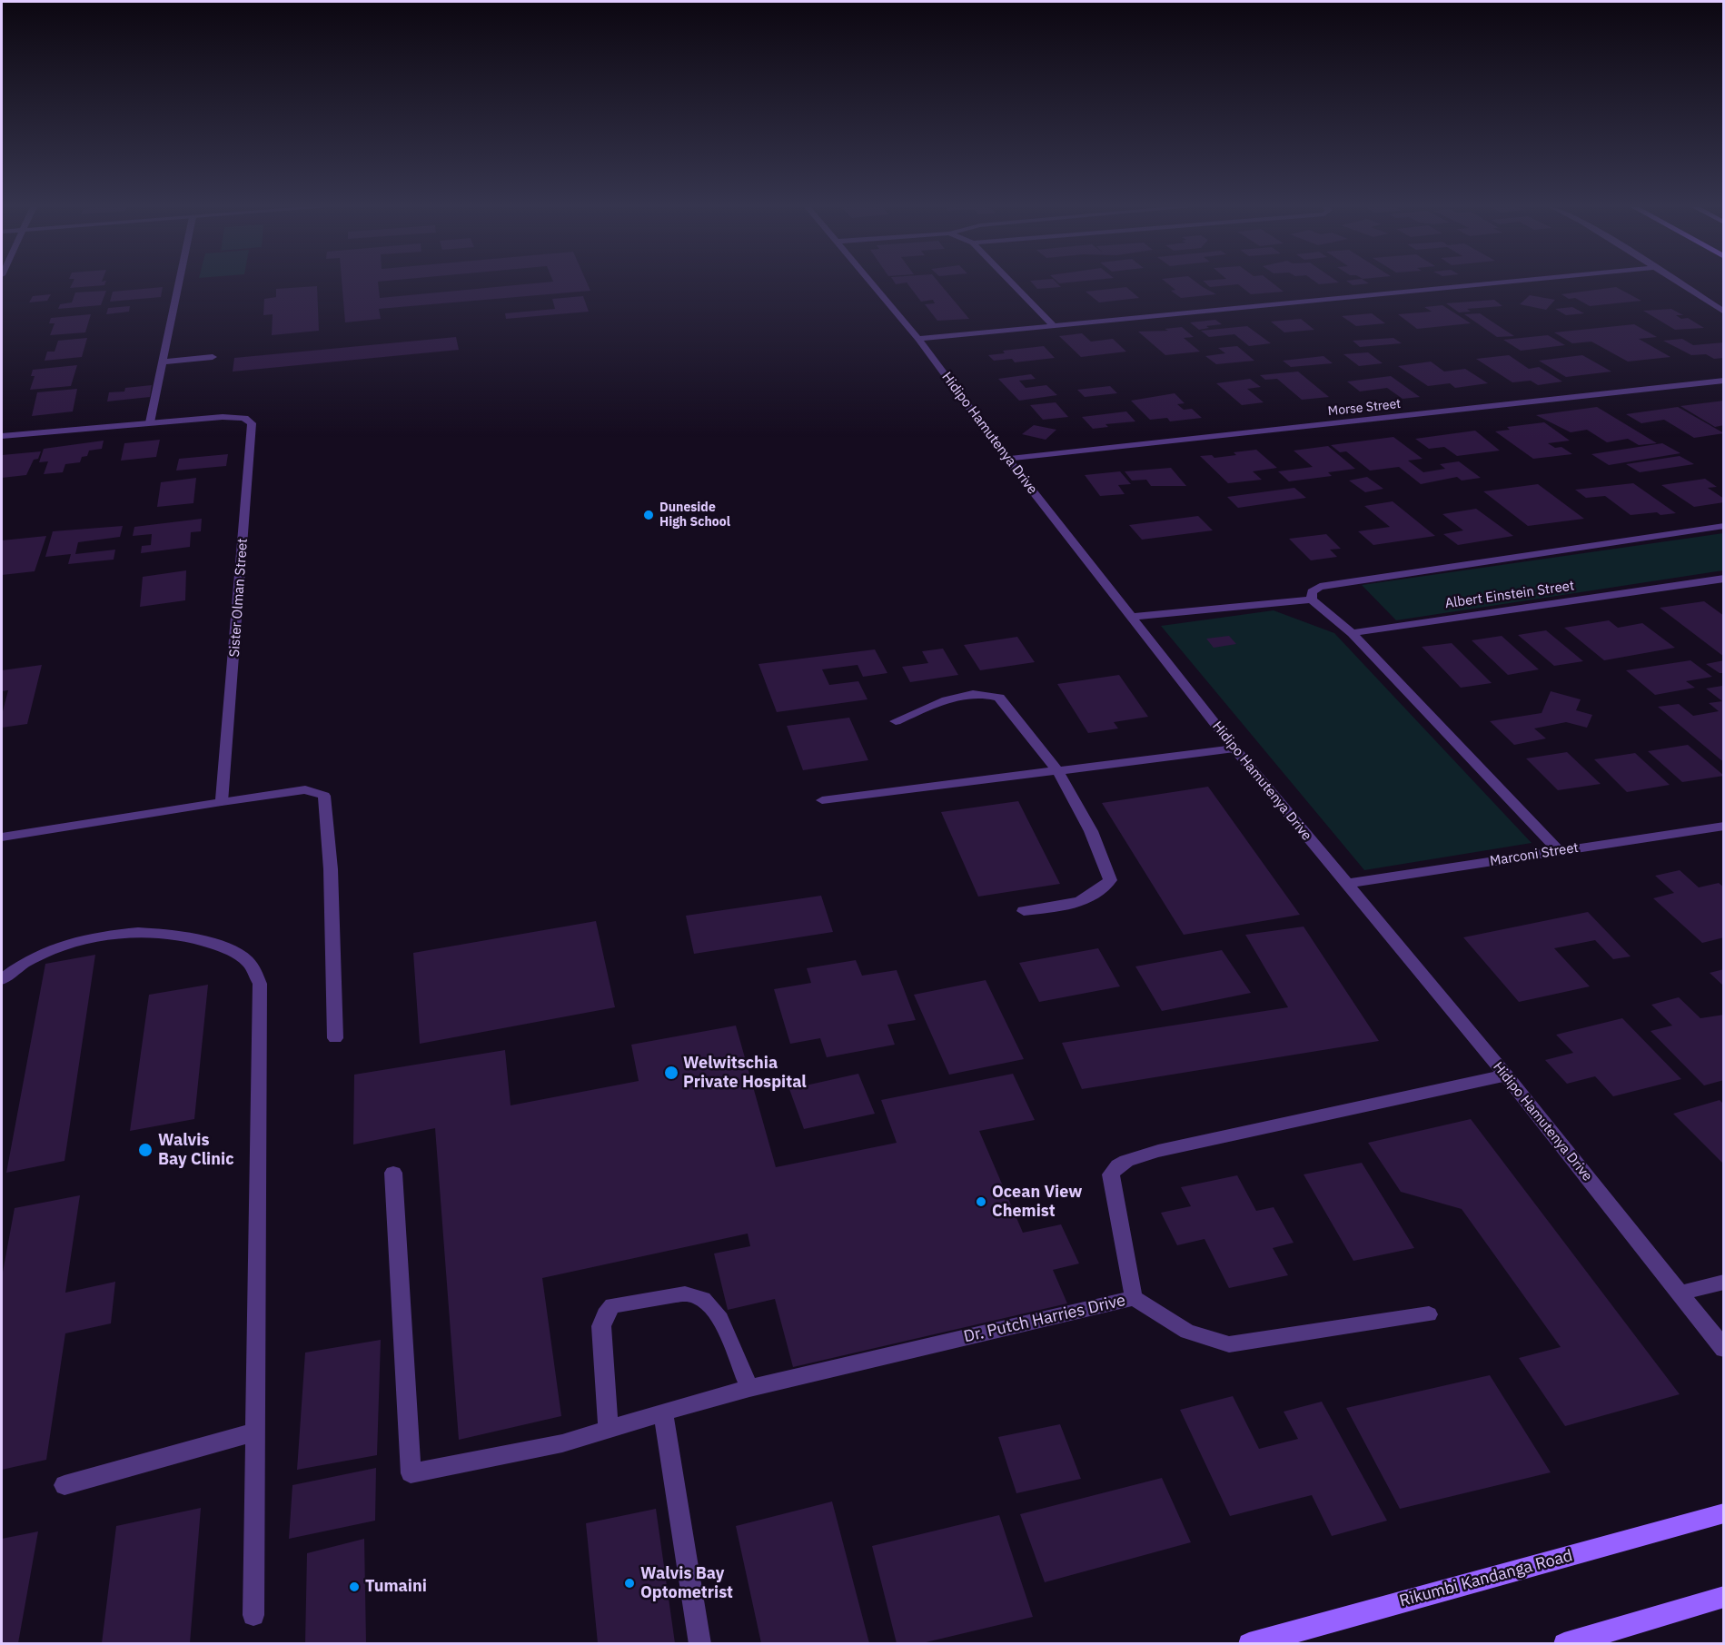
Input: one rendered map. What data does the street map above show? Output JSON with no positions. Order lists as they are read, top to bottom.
{
  "streets": {
    "main road": ["Rikumbi Kandanga Road"],
    "street": [
      "Morse Street",
      "Hidipo Hamutenya Drive",
      "Albert Einstein Street",
      "Sister Olman Street",
      "Marconi Street",
      "Dr. Putch Harries Drive"
    ]
  },
  "crossings": [
    ["Morse Street", "Hidipo Hamutenya Drive"],
    ["Hidipo Hamutenya Drive", "Marconi Street"],
    ["Hidipo Hamutenya Drive", "Dr. Putch Harries Drive"]
  ],
  "places": [
    "Duneside High School",
    "Welwitschia Private Hospital",
    "Walvis Bay Clinic",
    "Ocean View Chemist",
    "Walvis Bay Optometrist",
    "Tumaini"
  ]
}
